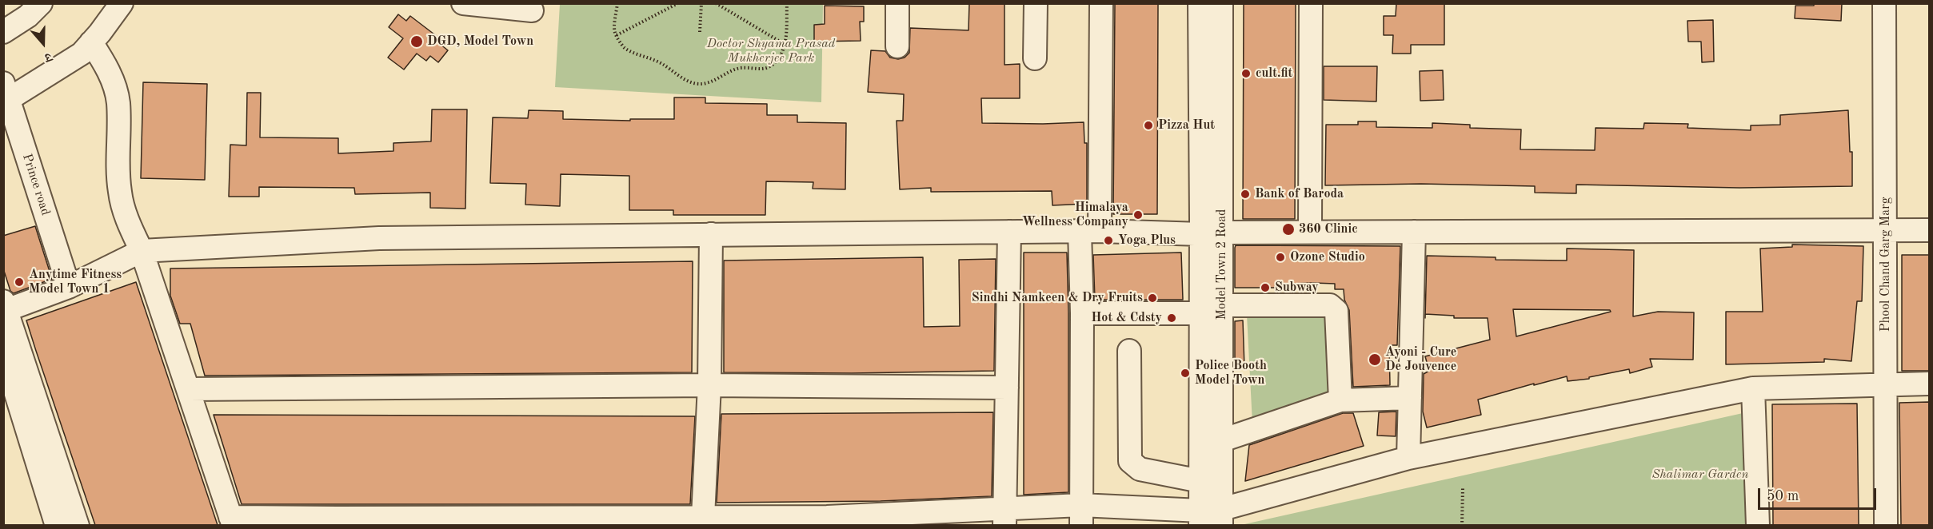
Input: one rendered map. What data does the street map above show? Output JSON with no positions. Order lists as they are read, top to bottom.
{
  "streets": {
    "street": ["Prince road", "Model Town 2 Road", "Phool Chand Garg Marg"]
  },
  "parks": ["Doctor Shyama Prasad Mukherjee Park", "Shalimar Garden"],
  "places": [
    "DGD, Model Town",
    "cult.fit",
    "Pizza Hut",
    "Bank of Baroda",
    "Himalaya Wellness Company",
    "360 Clinic",
    "Yoga Plus",
    "Ozone Studio",
    "Anytime Fitness Model Town 1",
    "Subway",
    "Sindhi Namkeen & Dry Fruits",
    "Hot & Cdsty",
    "Ayoni - Cure De Jouvence",
    "Police Booth Model Town"
  ],
  "scale_bar": "50 m",
  "north": "bottom"
}
